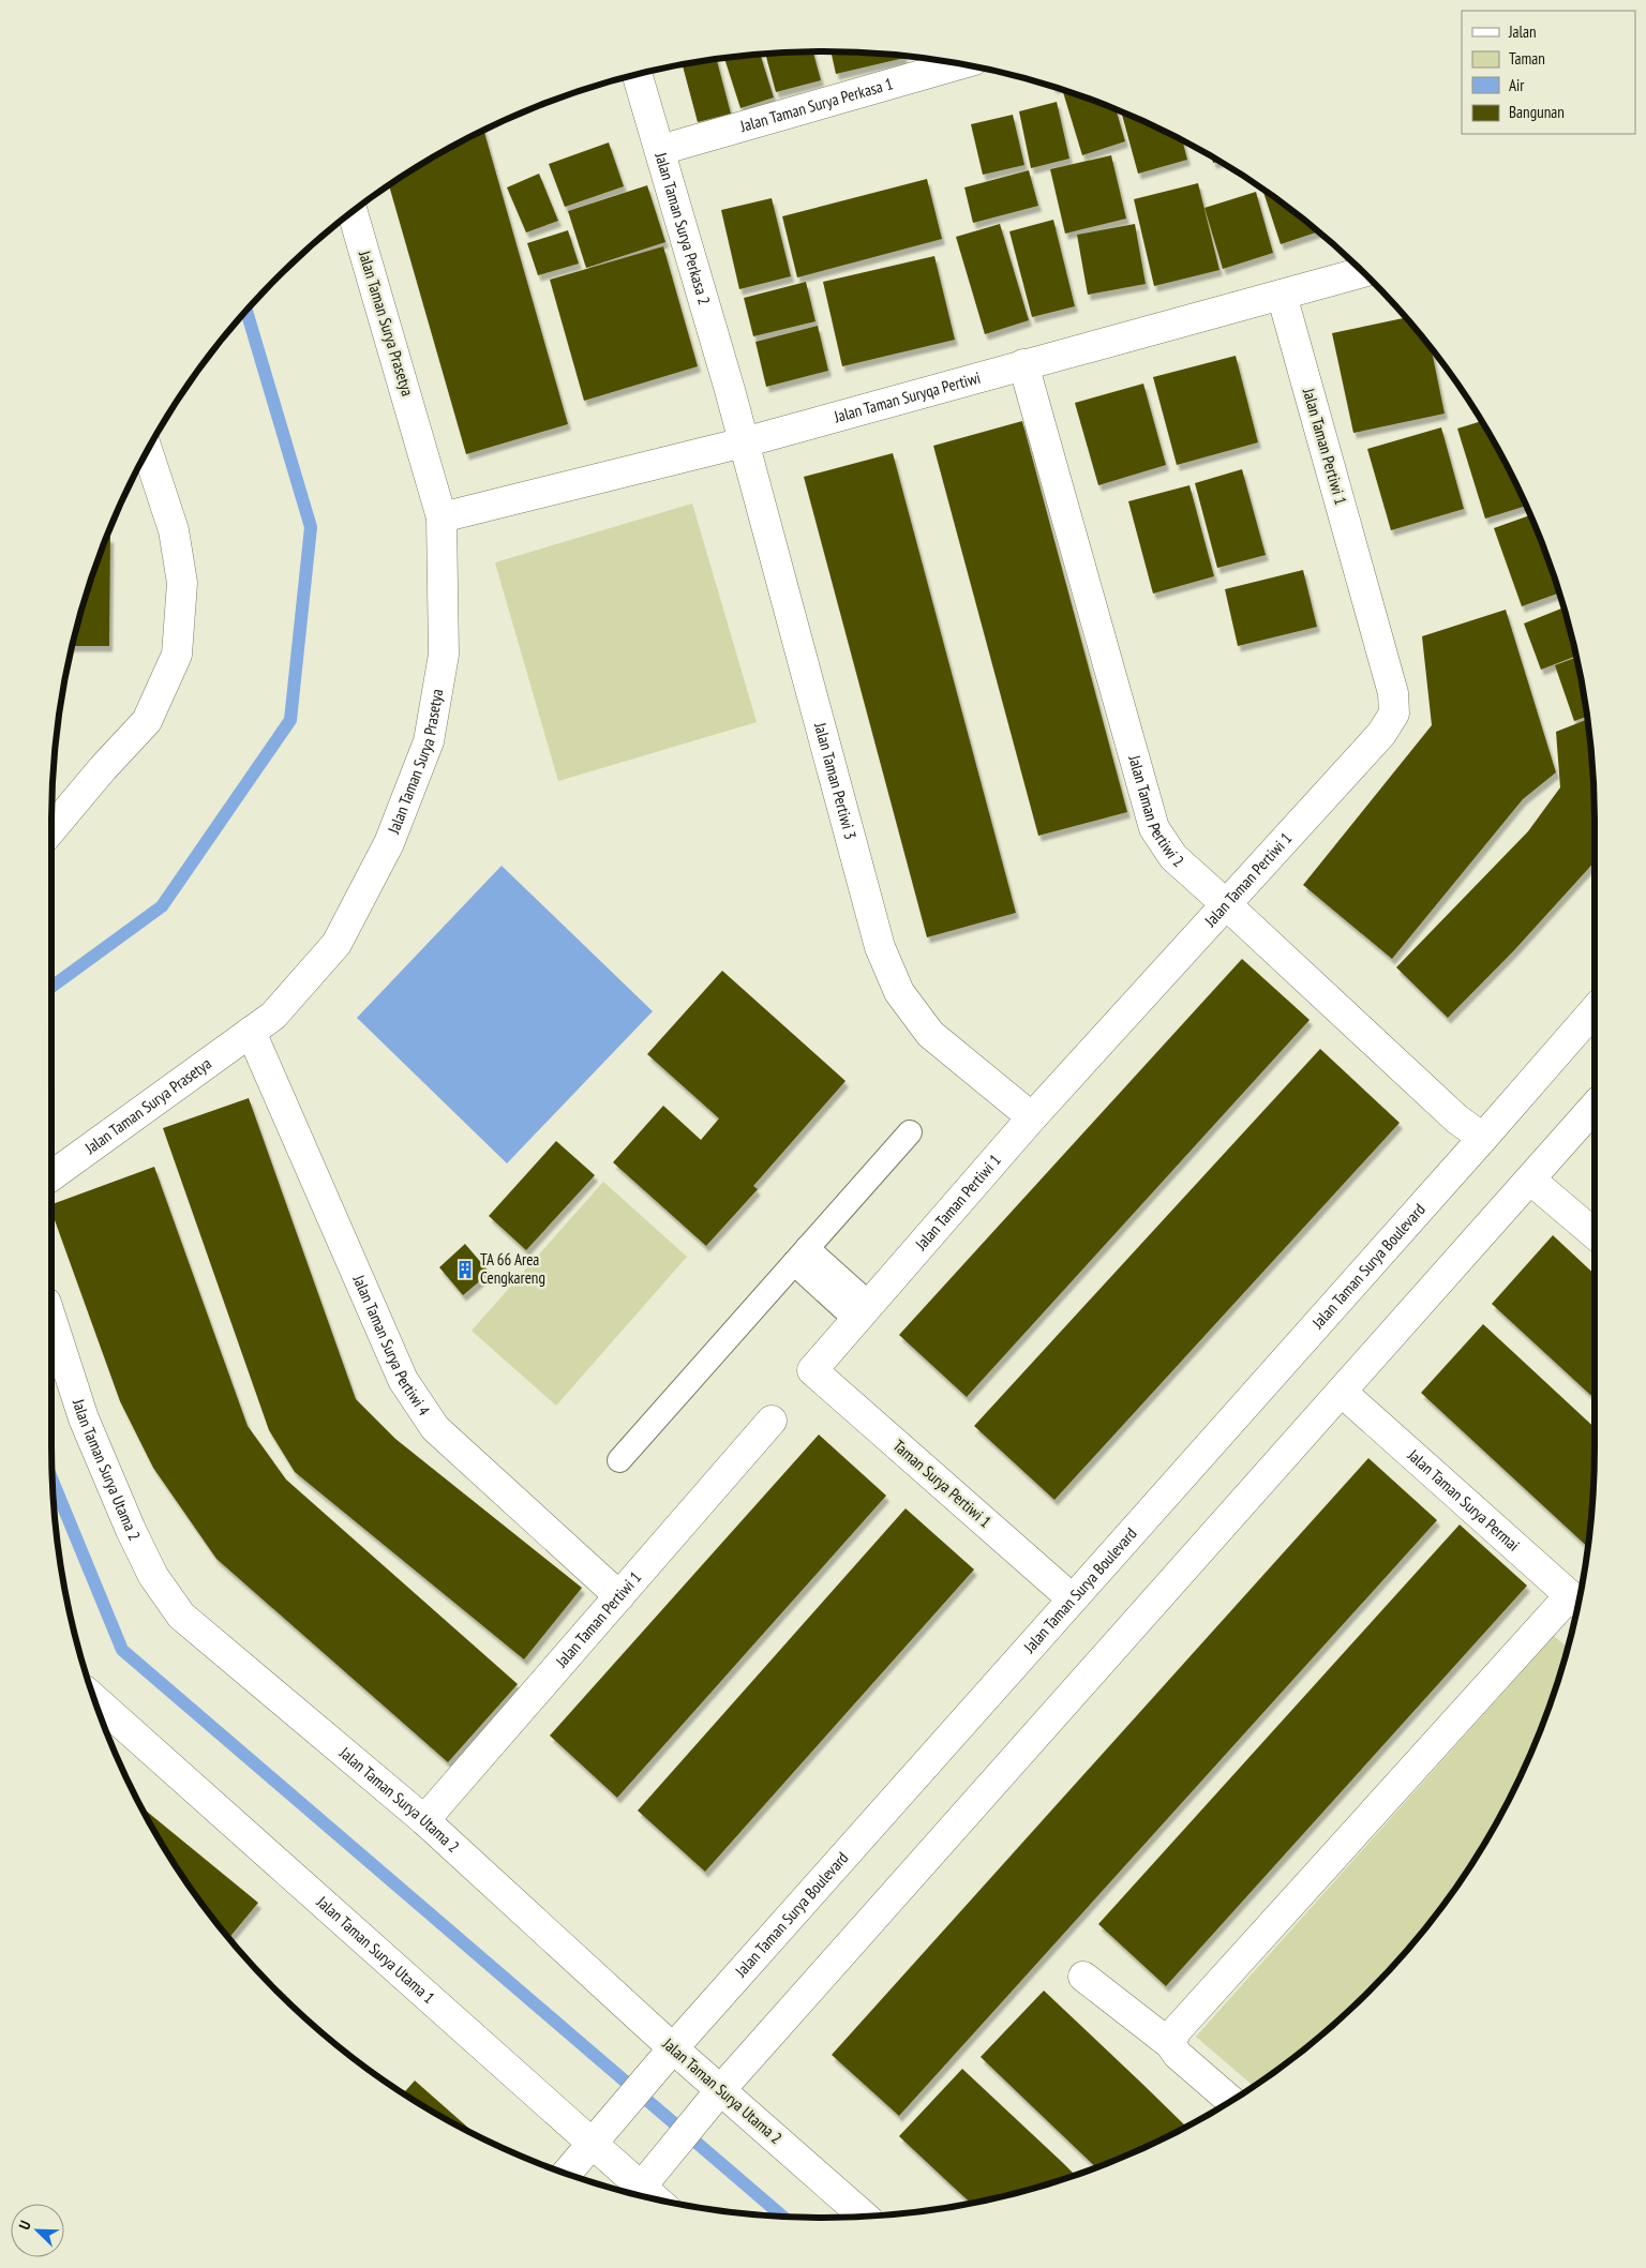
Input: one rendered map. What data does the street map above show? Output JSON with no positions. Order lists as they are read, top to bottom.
{
  "streets": {
    "street": [
      "Jalan Taman Surya Perkasa 1",
      "Jalan Taman Surya Perkasa 2",
      "Jalan Taman Surya Prasetya",
      "Jalan Taman Suryqa Pertiwi",
      "Jalan Taman Pertiwi 1",
      "Jalan Taman Pertiwi 3",
      "Jalan Taman Pertiwi 2",
      "Jalan Taman Surya Boulevard",
      "Jalan Taman Surya Pertiwi 4",
      "Jalan Taman Surya Utama 2",
      "Taman Surya Pertiwi 1",
      "Jalan Taman Surya Permai",
      "Jalan Taman Surya Utama 1"
    ]
  },
  "crossings": [
    ["Jalan Taman Surya Perkasa 1", "Jalan Taman Surya Perkasa 2"],
    ["Jalan Taman Surya Perkasa 2", "Jalan Taman Pertiwi 3"],
    ["Jalan Taman Surya Prasetya", "Jalan Taman Suryqa Pertiwi"],
    ["Jalan Taman Surya Prasetya", "Jalan Taman Surya Pertiwi 4"],
    ["Jalan Taman Suryqa Pertiwi", "Jalan Taman Pertiwi 1"],
    ["Jalan Taman Suryqa Pertiwi", "Jalan Taman Pertiwi 3"],
    ["Jalan Taman Suryqa Pertiwi", "Jalan Taman Pertiwi 2"],
    ["Jalan Taman Pertiwi 1", "Jalan Taman Pertiwi 3"],
    ["Jalan Taman Pertiwi 1", "Jalan Taman Pertiwi 2"],
    ["Jalan Taman Pertiwi 1", "Jalan Taman Surya Pertiwi 4"],
    ["Jalan Taman Pertiwi 1", "Jalan Taman Surya Utama 2"],
    ["Jalan Taman Pertiwi 1", "Taman Surya Pertiwi 1"],
    ["Jalan Taman Pertiwi 2", "Jalan Taman Surya Boulevard"],
    ["Jalan Taman Surya Boulevard", "Jalan Taman Surya Utama 2"],
    ["Jalan Taman Surya Boulevard", "Taman Surya Pertiwi 1"],
    ["Jalan Taman Surya Boulevard", "Jalan Taman Surya Utama 1"]
  ],
  "places": {
    "building": ["TA 66 Area Cengkareng"]
  },
  "legend": [
    "Jalan",
    "Taman",
    "Air",
    "Bangunan"
  ],
  "north": "top left"
}
